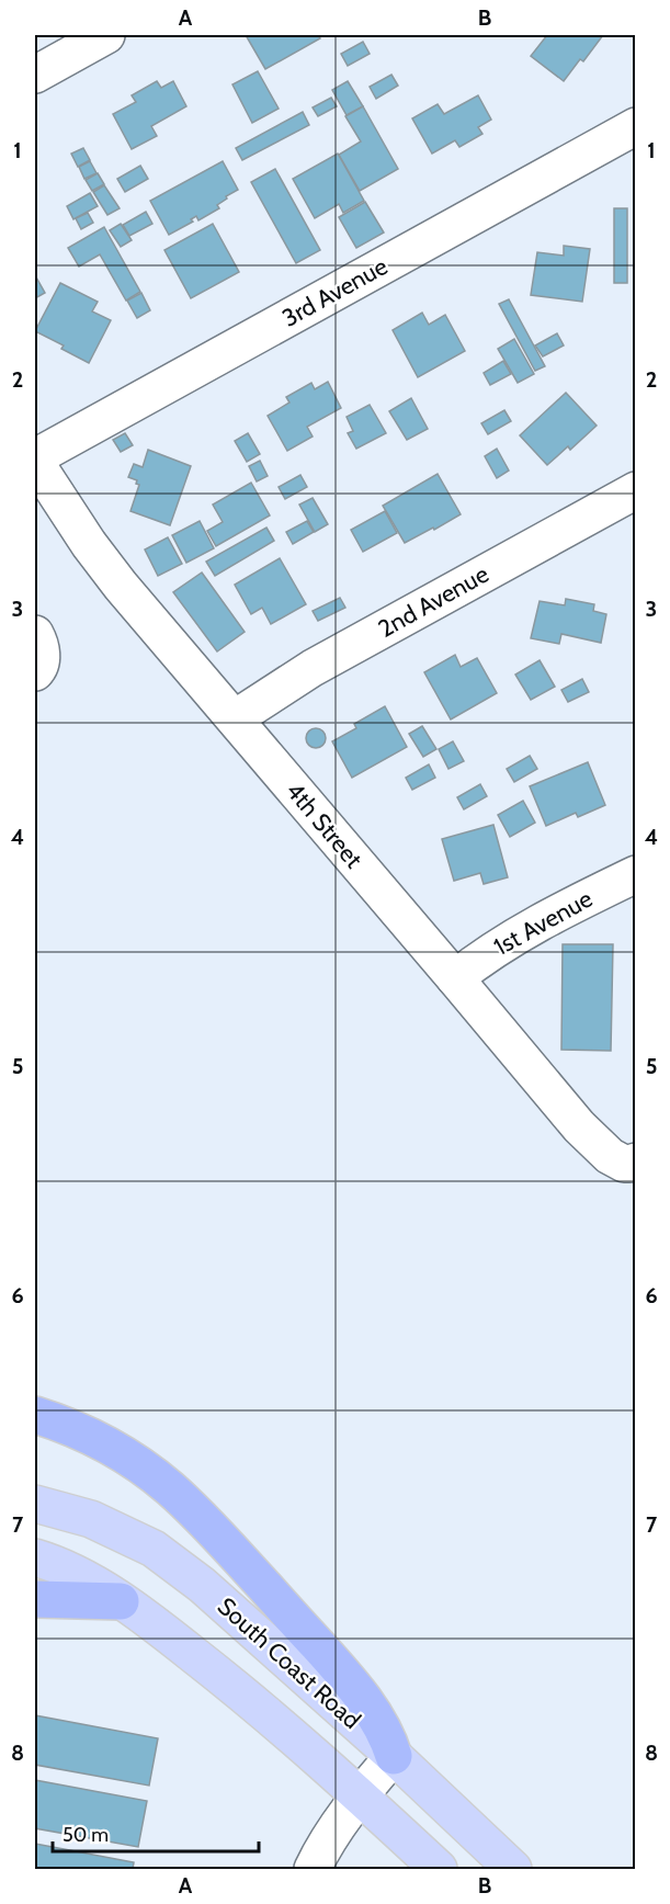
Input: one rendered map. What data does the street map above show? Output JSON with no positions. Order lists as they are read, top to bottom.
{
  "streets": {
    "main road": ["South Coast Road"],
    "street": [
      "3rd Avenue",
      "2nd Avenue",
      "4th Street",
      "1st Avenue"
    ]
  },
  "crossings": [
    ["3rd Avenue", "4th Street"],
    ["2nd Avenue", "4th Street"],
    ["4th Street", "1st Avenue"]
  ],
  "scale_bar": "50 m",
  "grid": {
    "columns": ["A", "B"],
    "rows": [
      "1",
      "2",
      "3",
      "4",
      "5",
      "6",
      "7",
      "8"
    ]
  }
}
